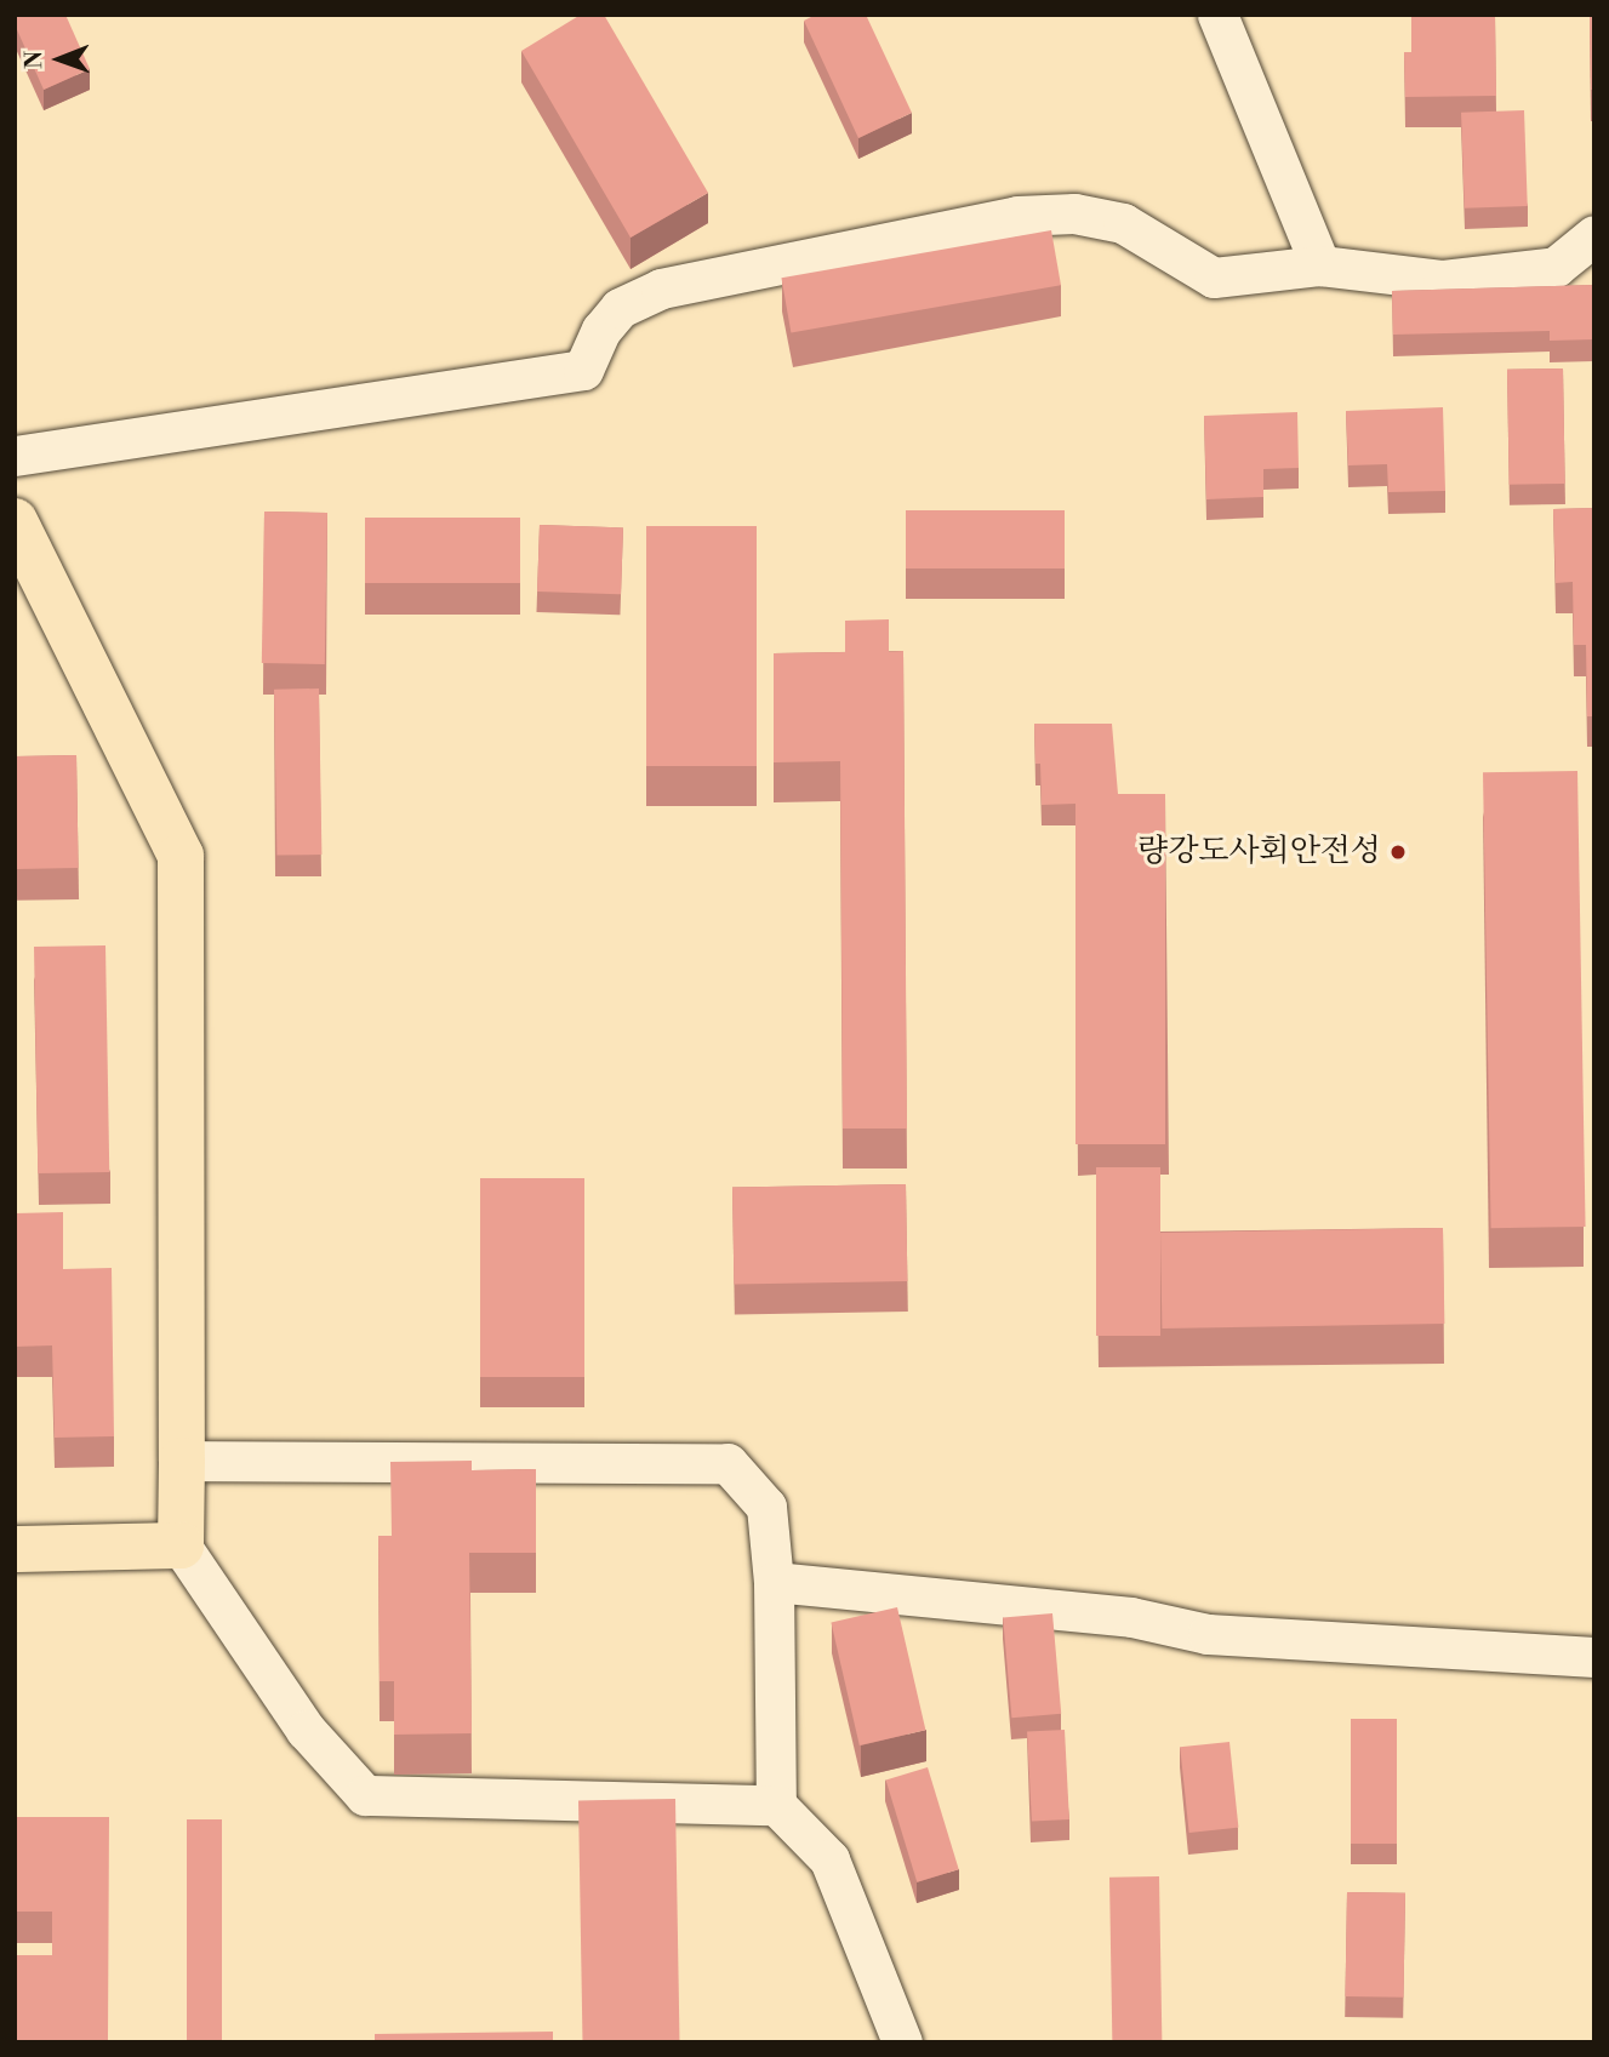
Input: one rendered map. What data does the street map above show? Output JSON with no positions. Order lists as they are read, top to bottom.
{
  "places": ["량강도사회안전성"],
  "north": "left"
}
